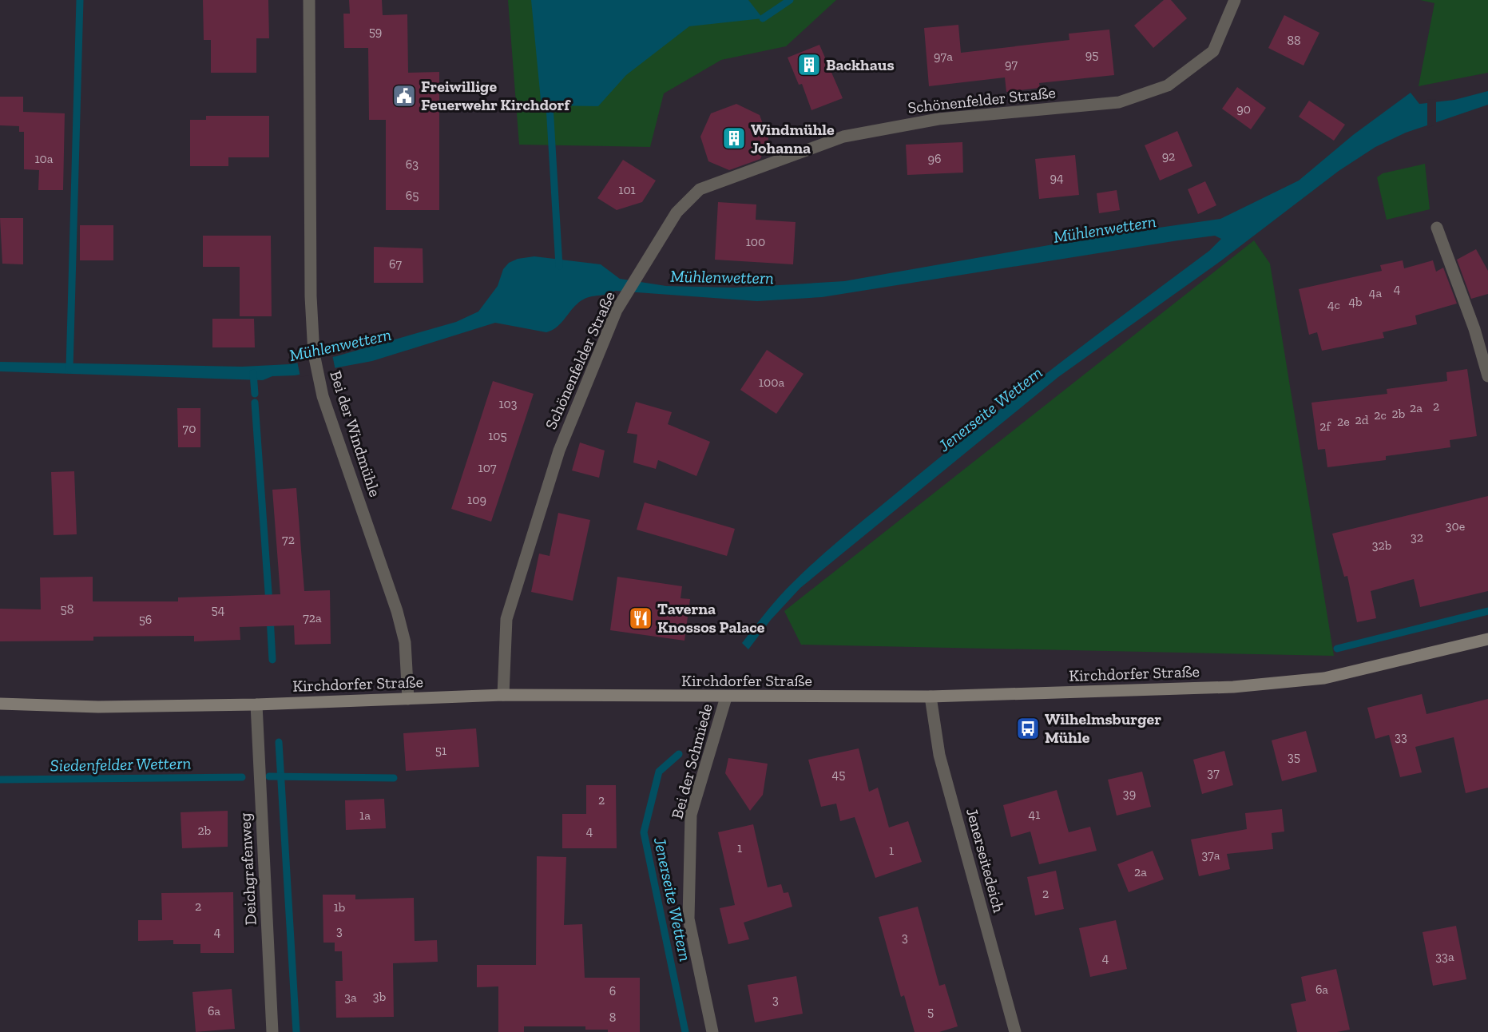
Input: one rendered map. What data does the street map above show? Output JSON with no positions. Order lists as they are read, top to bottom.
{
  "streets": {
    "street": [
      "Schönenfelder Straße",
      "Bei der Windmühle",
      "Kirchdorfer Straße",
      "Bei der Schmiede",
      "Jenerseitedeich",
      "Deichgrafenweg"
    ]
  },
  "crossings": [
    ["Schönenfelder Straße", "Kirchdorfer Straße"],
    ["Bei der Windmühle", "Kirchdorfer Straße"],
    ["Kirchdorfer Straße", "Bei der Schmiede"],
    ["Kirchdorfer Straße", "Jenerseitedeich"],
    ["Kirchdorfer Straße", "Deichgrafenweg"]
  ],
  "water": ["Mühlenwettern", "Jenerseite Wettern", "Siedenfelder Wettern"],
  "places": {
    "building": ["Backhaus", "Windmühle Johanna"],
    "public building": ["Freiwillige Feuerwehr Kirchdorf"],
    "restaurant": ["Taverna Knossos Palace"],
    "bus stop": ["Wilhelmsburger Mühle"]
  },
  "house_numbers": [
    "59",
    "88",
    "95",
    "97a",
    "97",
    "90",
    "92",
    "10a",
    "96",
    "63",
    "94",
    "101",
    "65",
    "100",
    "67",
    "4",
    "4a",
    "4b",
    "4c",
    "100a",
    "103",
    "2",
    "2a",
    "2b",
    "2c",
    "2d",
    "2e",
    "2f",
    "70",
    "105",
    "107",
    "109",
    "30e",
    "32",
    "72",
    "32b",
    "58",
    "54",
    "72a",
    "56",
    "33",
    "51",
    "35",
    "37",
    "45",
    "39",
    "2",
    "41",
    "1a",
    "2b",
    "4",
    "1",
    "1",
    "37a",
    "2a",
    "2",
    "2",
    "1b",
    "3",
    "4",
    "3",
    "33a",
    "4",
    "6a",
    "6",
    "3b",
    "3a",
    "3",
    "6a",
    "5",
    "8"
  ]
}
